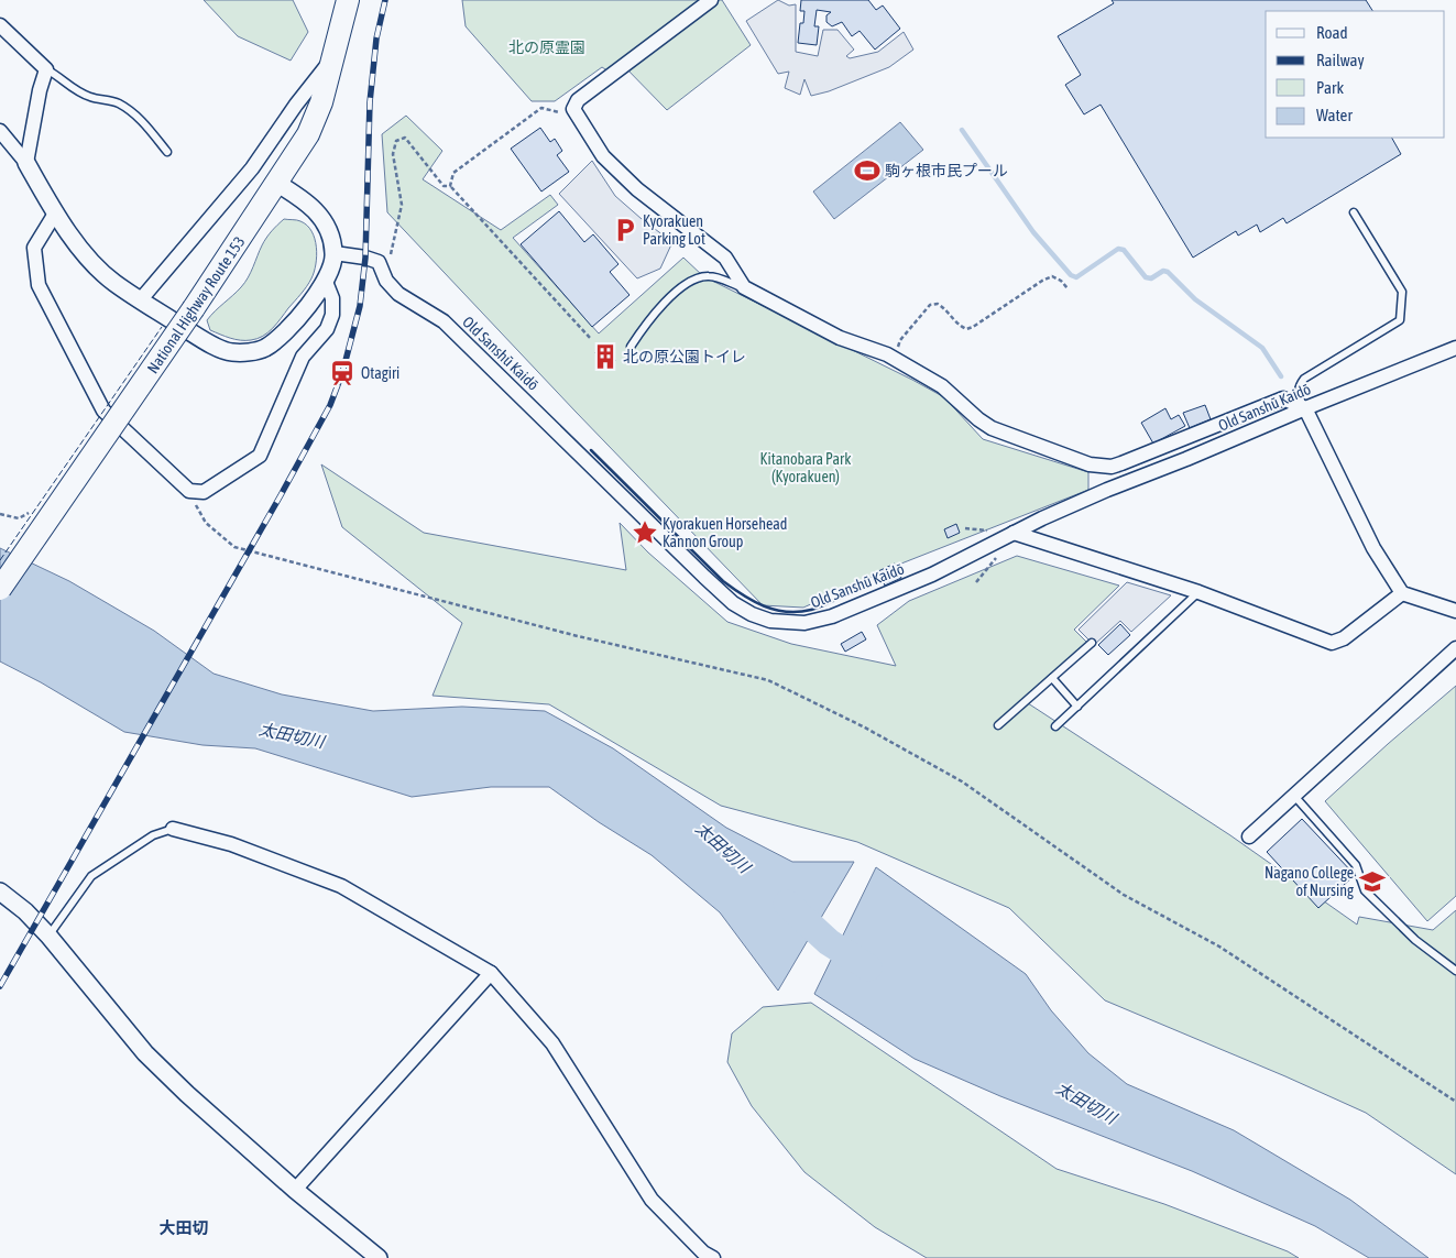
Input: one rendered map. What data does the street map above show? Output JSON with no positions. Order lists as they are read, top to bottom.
{
  "streets": {
    "highway": ["National Highway Route 153"],
    "street": ["Old Sanshū Kaidō"]
  },
  "districts": ["大田切"],
  "water": ["太田切川"],
  "parks": ["北の原霊園", "Kitanobara Park (Kyorakuen)"],
  "places": {
    "sports": ["駒ヶ根市民プール"],
    "parking": ["Kyorakuen Parking Lot"],
    "building": ["北の原公園トイレ"],
    "station": ["Otagiri"],
    "place": ["Kyorakuen Horsehead Kannon Group"],
    "school or university": ["Nagano College of Nursing"]
  },
  "legend": [
    "Road",
    "Railway",
    "Park",
    "Water"
  ]
}
